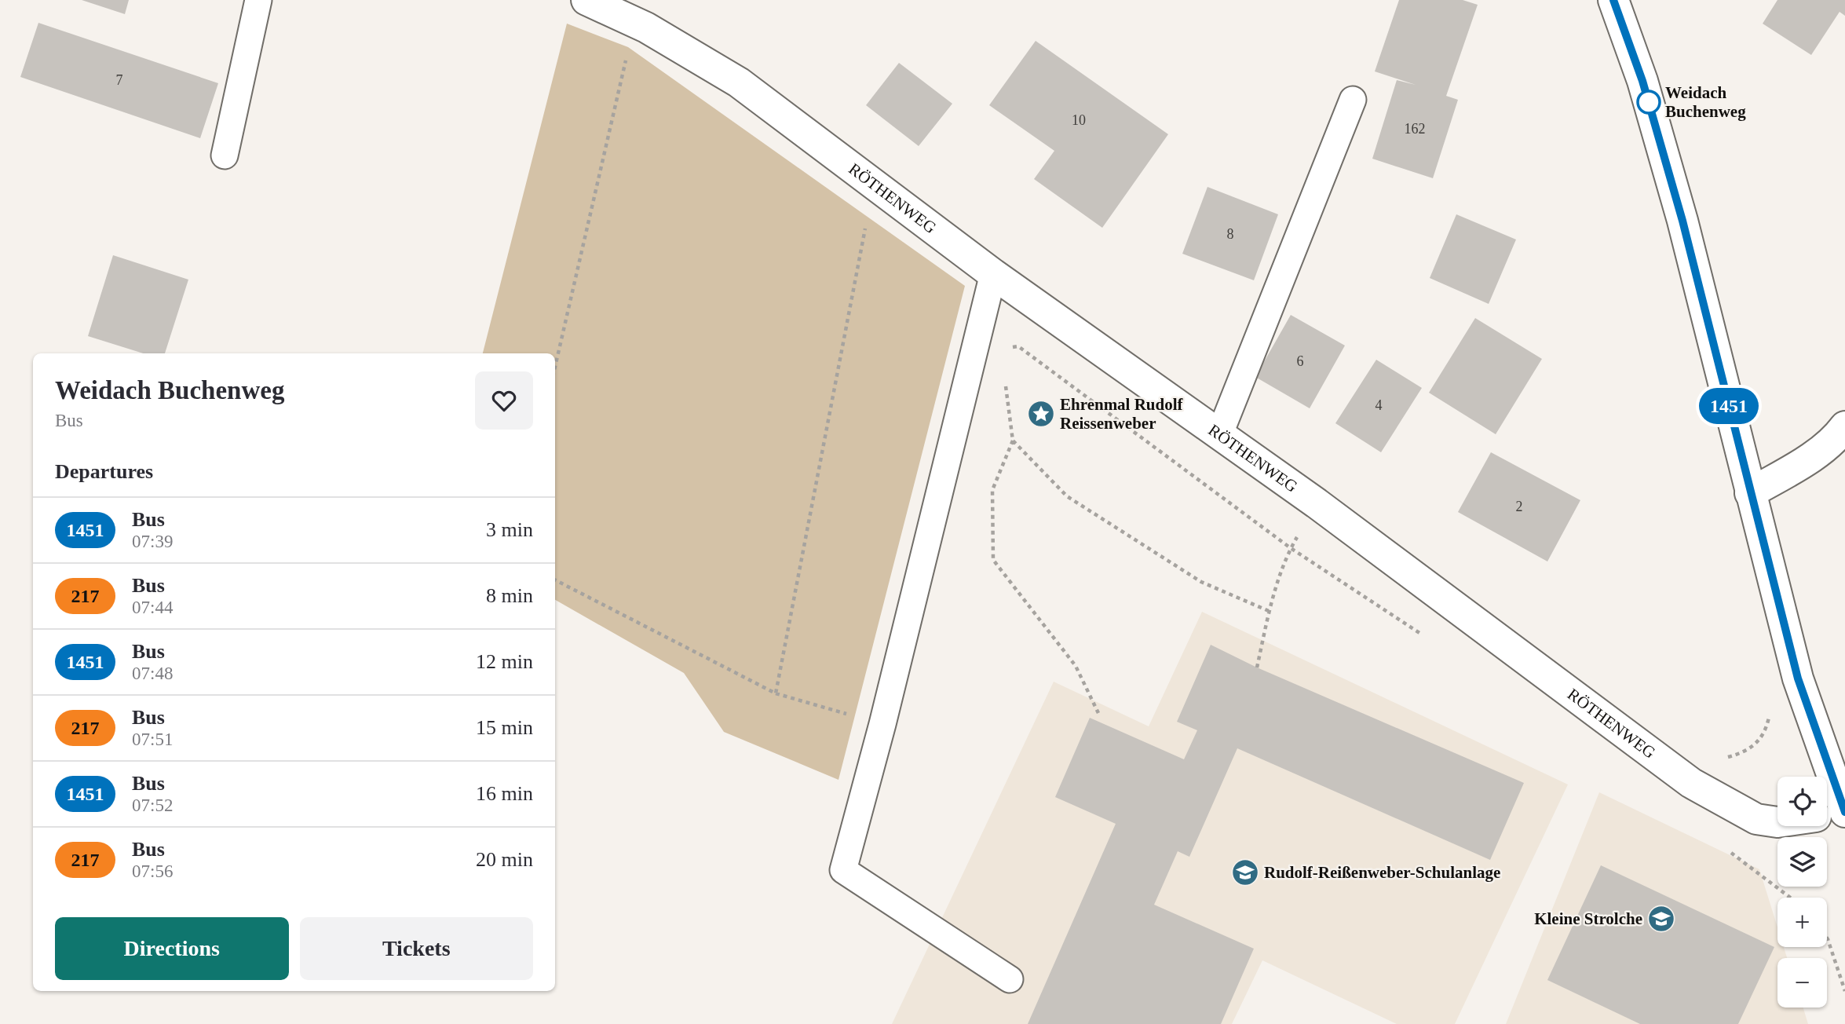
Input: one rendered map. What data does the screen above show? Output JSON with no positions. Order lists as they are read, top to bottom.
{
  "streets": {
    "street": ["RÖTHENWEG"]
  },
  "places": {
    "other": ["Weidach Buchenweg"],
    "place": ["Ehrenmal Rudolf Reissenweber"],
    "school or university": ["Rudolf-Reißenweber-Schulanlage", "Kleine Strolche"]
  },
  "lines": ["bus line 1451"],
  "house_numbers": [
    "7",
    "10",
    "162",
    "8",
    "6",
    "4",
    "2"
  ],
  "page": {
    "on_map": "1451",
    "heading": [
      ["Weidach Buchenweg", "Bus"],
      "Departures"
    ],
    "list": [
      {
        "mark": "1451",
        "name": "Bus",
        "note": "07:39",
        "value": "3 min"
      },
      {
        "mark": "217",
        "name": "Bus",
        "note": "07:44",
        "value": "8 min"
      },
      {
        "mark": "1451",
        "name": "Bus",
        "note": "07:48",
        "value": "12 min"
      },
      {
        "mark": "217",
        "name": "Bus",
        "note": "07:51",
        "value": "15 min"
      },
      {
        "mark": "1451",
        "name": "Bus",
        "note": "07:52",
        "value": "16 min"
      },
      {
        "mark": "217",
        "name": "Bus",
        "note": "07:56",
        "value": "20 min"
      }
    ],
    "map_buttons": ["+", "−"],
    "buttons": ["Directions", "Tickets"]
  }
}
